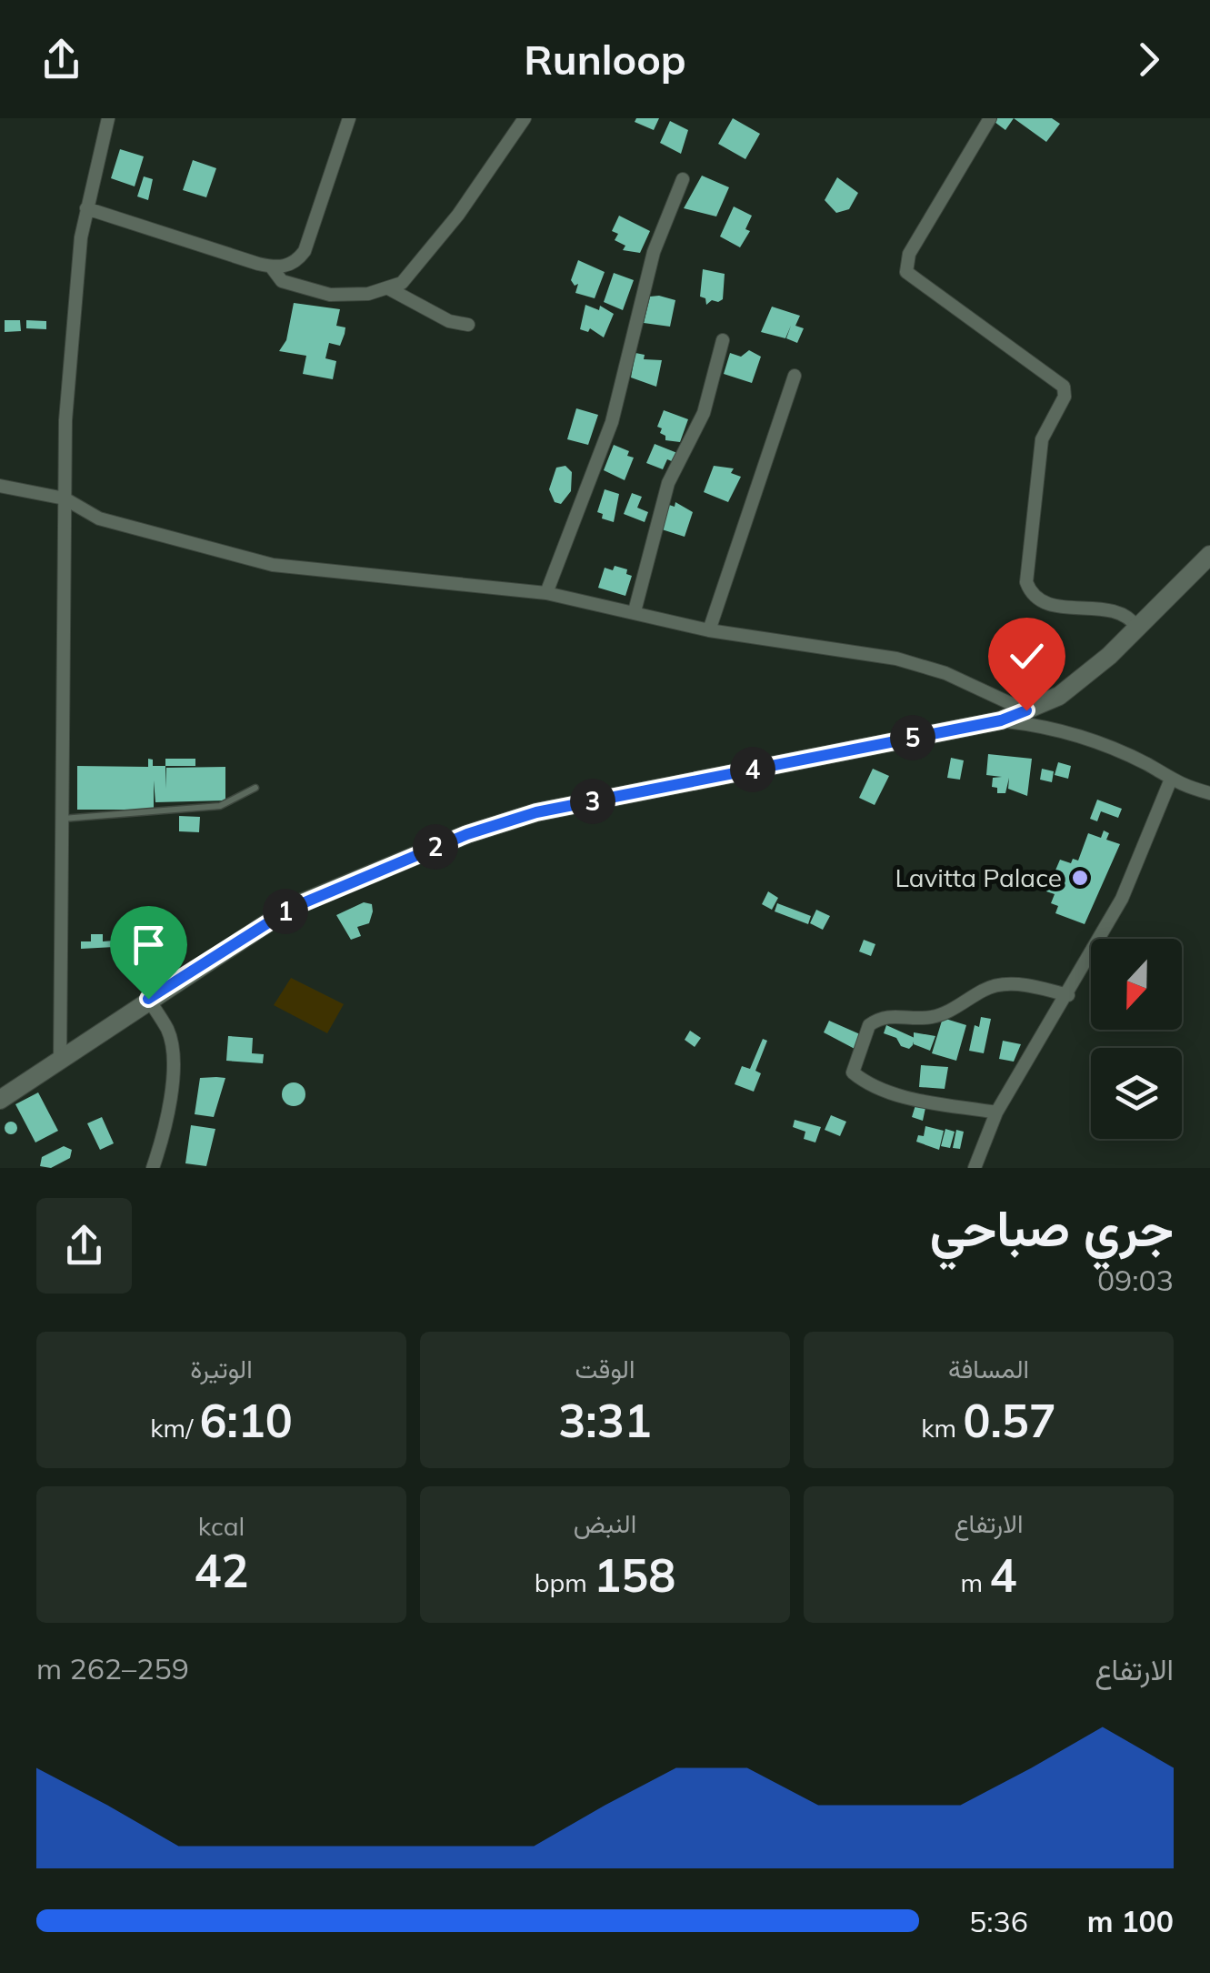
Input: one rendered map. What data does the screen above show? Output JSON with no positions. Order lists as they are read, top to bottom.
{
  "places": ["Lavitta Palace"],
  "north": "bottom",
  "page": {
    "header": "Runloop",
    "pins": [
      "5",
      "4",
      "3",
      "2",
      "1"
    ],
    "heading": ["جري صباحي", "09:03"],
    "stats": [
      ["المسافة", "0.57 km"],
      ["الوقت", "3:31"],
      ["الوتيرة", "6:10 /km"],
      ["الارتفاع", "4 m"],
      ["النبض", "158 bpm"],
      ["kcal", "42"]
    ],
    "chart": ["الارتفاع", "259–262 m"],
    "list": [
      {
        "name": "100 m",
        "note": "5:36"
      }
    ]
  }
}
